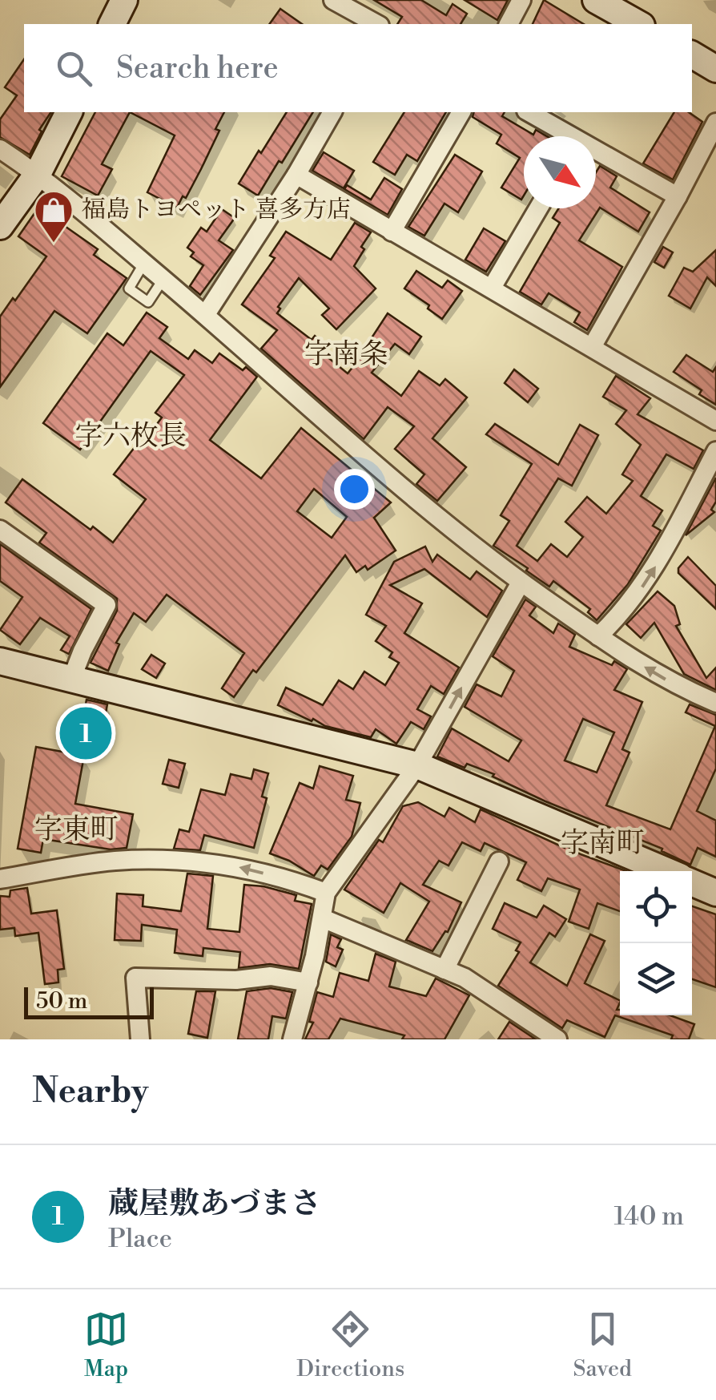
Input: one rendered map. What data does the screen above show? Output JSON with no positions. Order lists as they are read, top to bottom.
{
  "districts": [
    "字南条",
    "字六枚長",
    "字東町",
    "字南町"
  ],
  "places": {
    "shop": ["福島トヨペット 喜多方店"]
  },
  "scale_bar": "50 m",
  "north": "bottom right",
  "page": {
    "search": "Search here",
    "pins": "1",
    "scale": "50 m",
    "heading": "Nearby",
    "list": [
      {
        "mark": "1",
        "name": "蔵屋敷あづまさ",
        "note": "Place",
        "value": "140 m"
      }
    ],
    "nav": ["Map", "Directions", "Saved"]
  }
}
